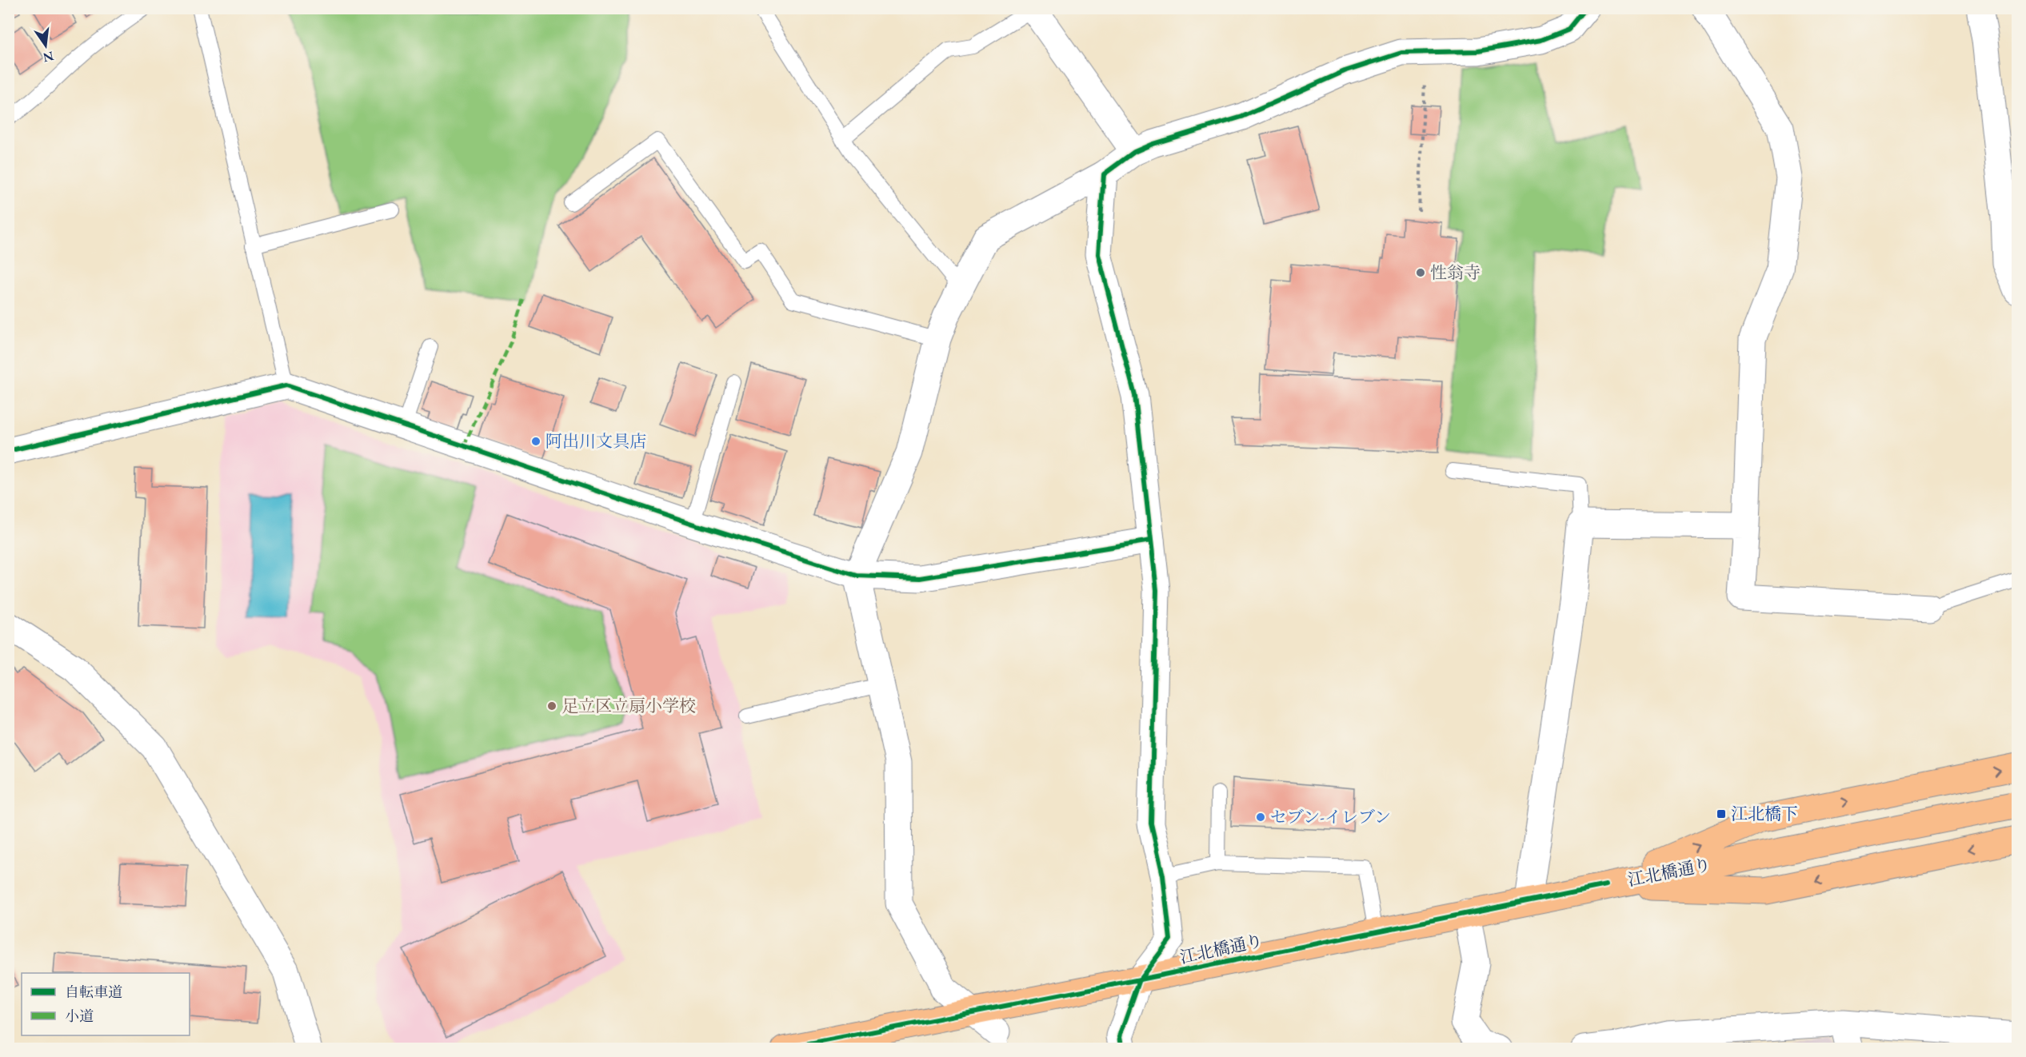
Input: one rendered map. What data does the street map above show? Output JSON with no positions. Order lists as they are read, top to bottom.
{
  "streets": {
    "main road": ["江北橋通り"]
  },
  "places": {
    "other": [
      "性翁寺",
      "阿出川文具店",
      "足立区立扇小学校",
      "セブン-イレブン"
    ],
    "transit": ["江北橋下"]
  },
  "legend": ["自転車道", "小道"],
  "north": "bottom"
}
